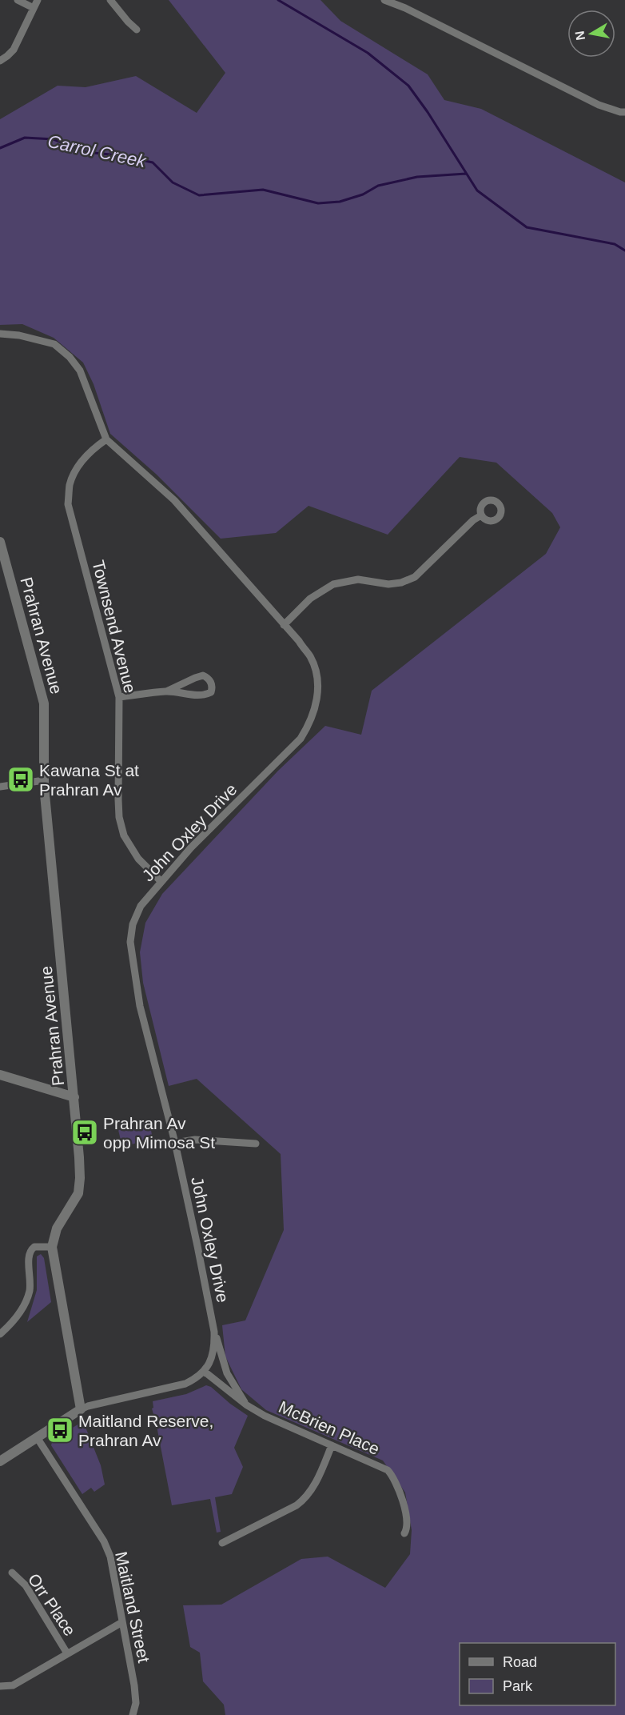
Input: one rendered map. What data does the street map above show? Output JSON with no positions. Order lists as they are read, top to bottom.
{
  "streets": {
    "street": [
      "Townsend Avenue",
      "Prahran Avenue",
      "John Oxley Drive",
      "McBrien Place",
      "Orr Place",
      "Maitland Street"
    ]
  },
  "crossings": [
    ["Townsend Avenue", "John Oxley Drive"],
    ["John Oxley Drive", "McBrien Place"]
  ],
  "water": ["Carrol Creek"],
  "places": {
    "bus stop": ["Kawana St at Prahran Av", "Prahran Av opp Mimosa St", "Maitland Reserve, Prahran Av"]
  },
  "legend": ["Road", "Park"],
  "north": "left"
}
